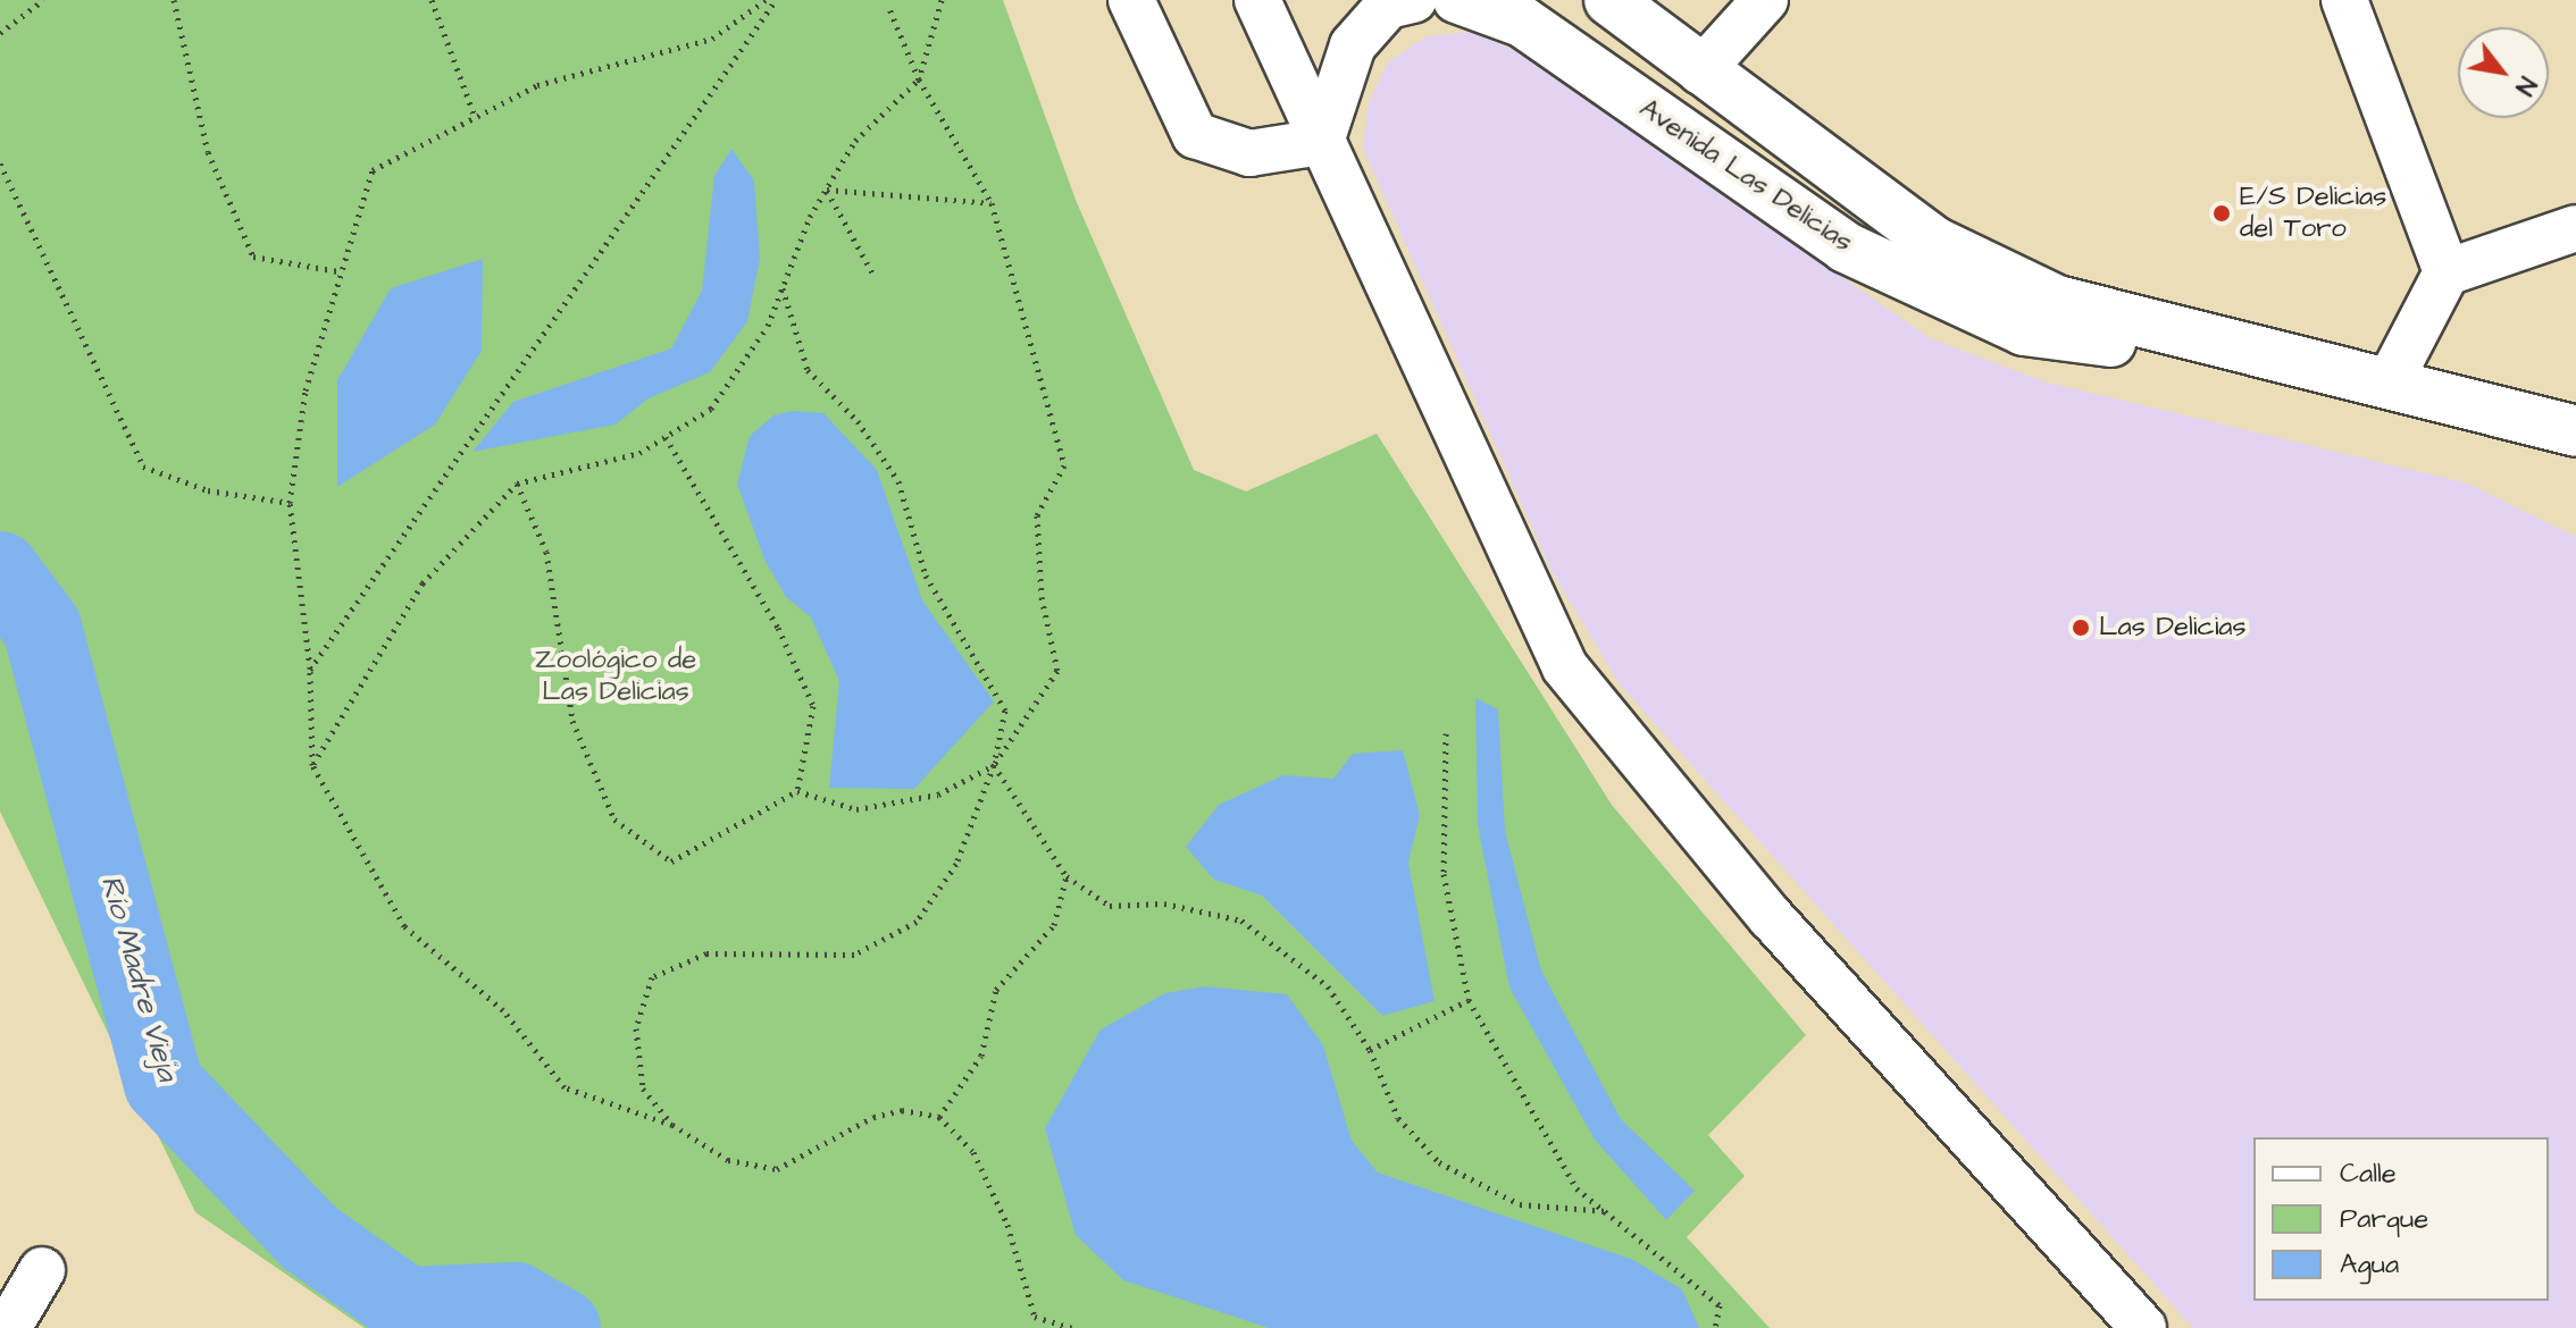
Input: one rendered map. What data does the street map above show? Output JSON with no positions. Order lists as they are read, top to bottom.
{
  "streets": {
    "main road": ["Avenida Las Delicias"]
  },
  "water": ["Río Madre Vieja"],
  "parks": ["Zoológico de Las Delicias"],
  "places": ["E/S Delicias del Toro", "Las Delicias"],
  "legend": ["Calle", "Parque", "Agua"],
  "north": "bottom right"
}
